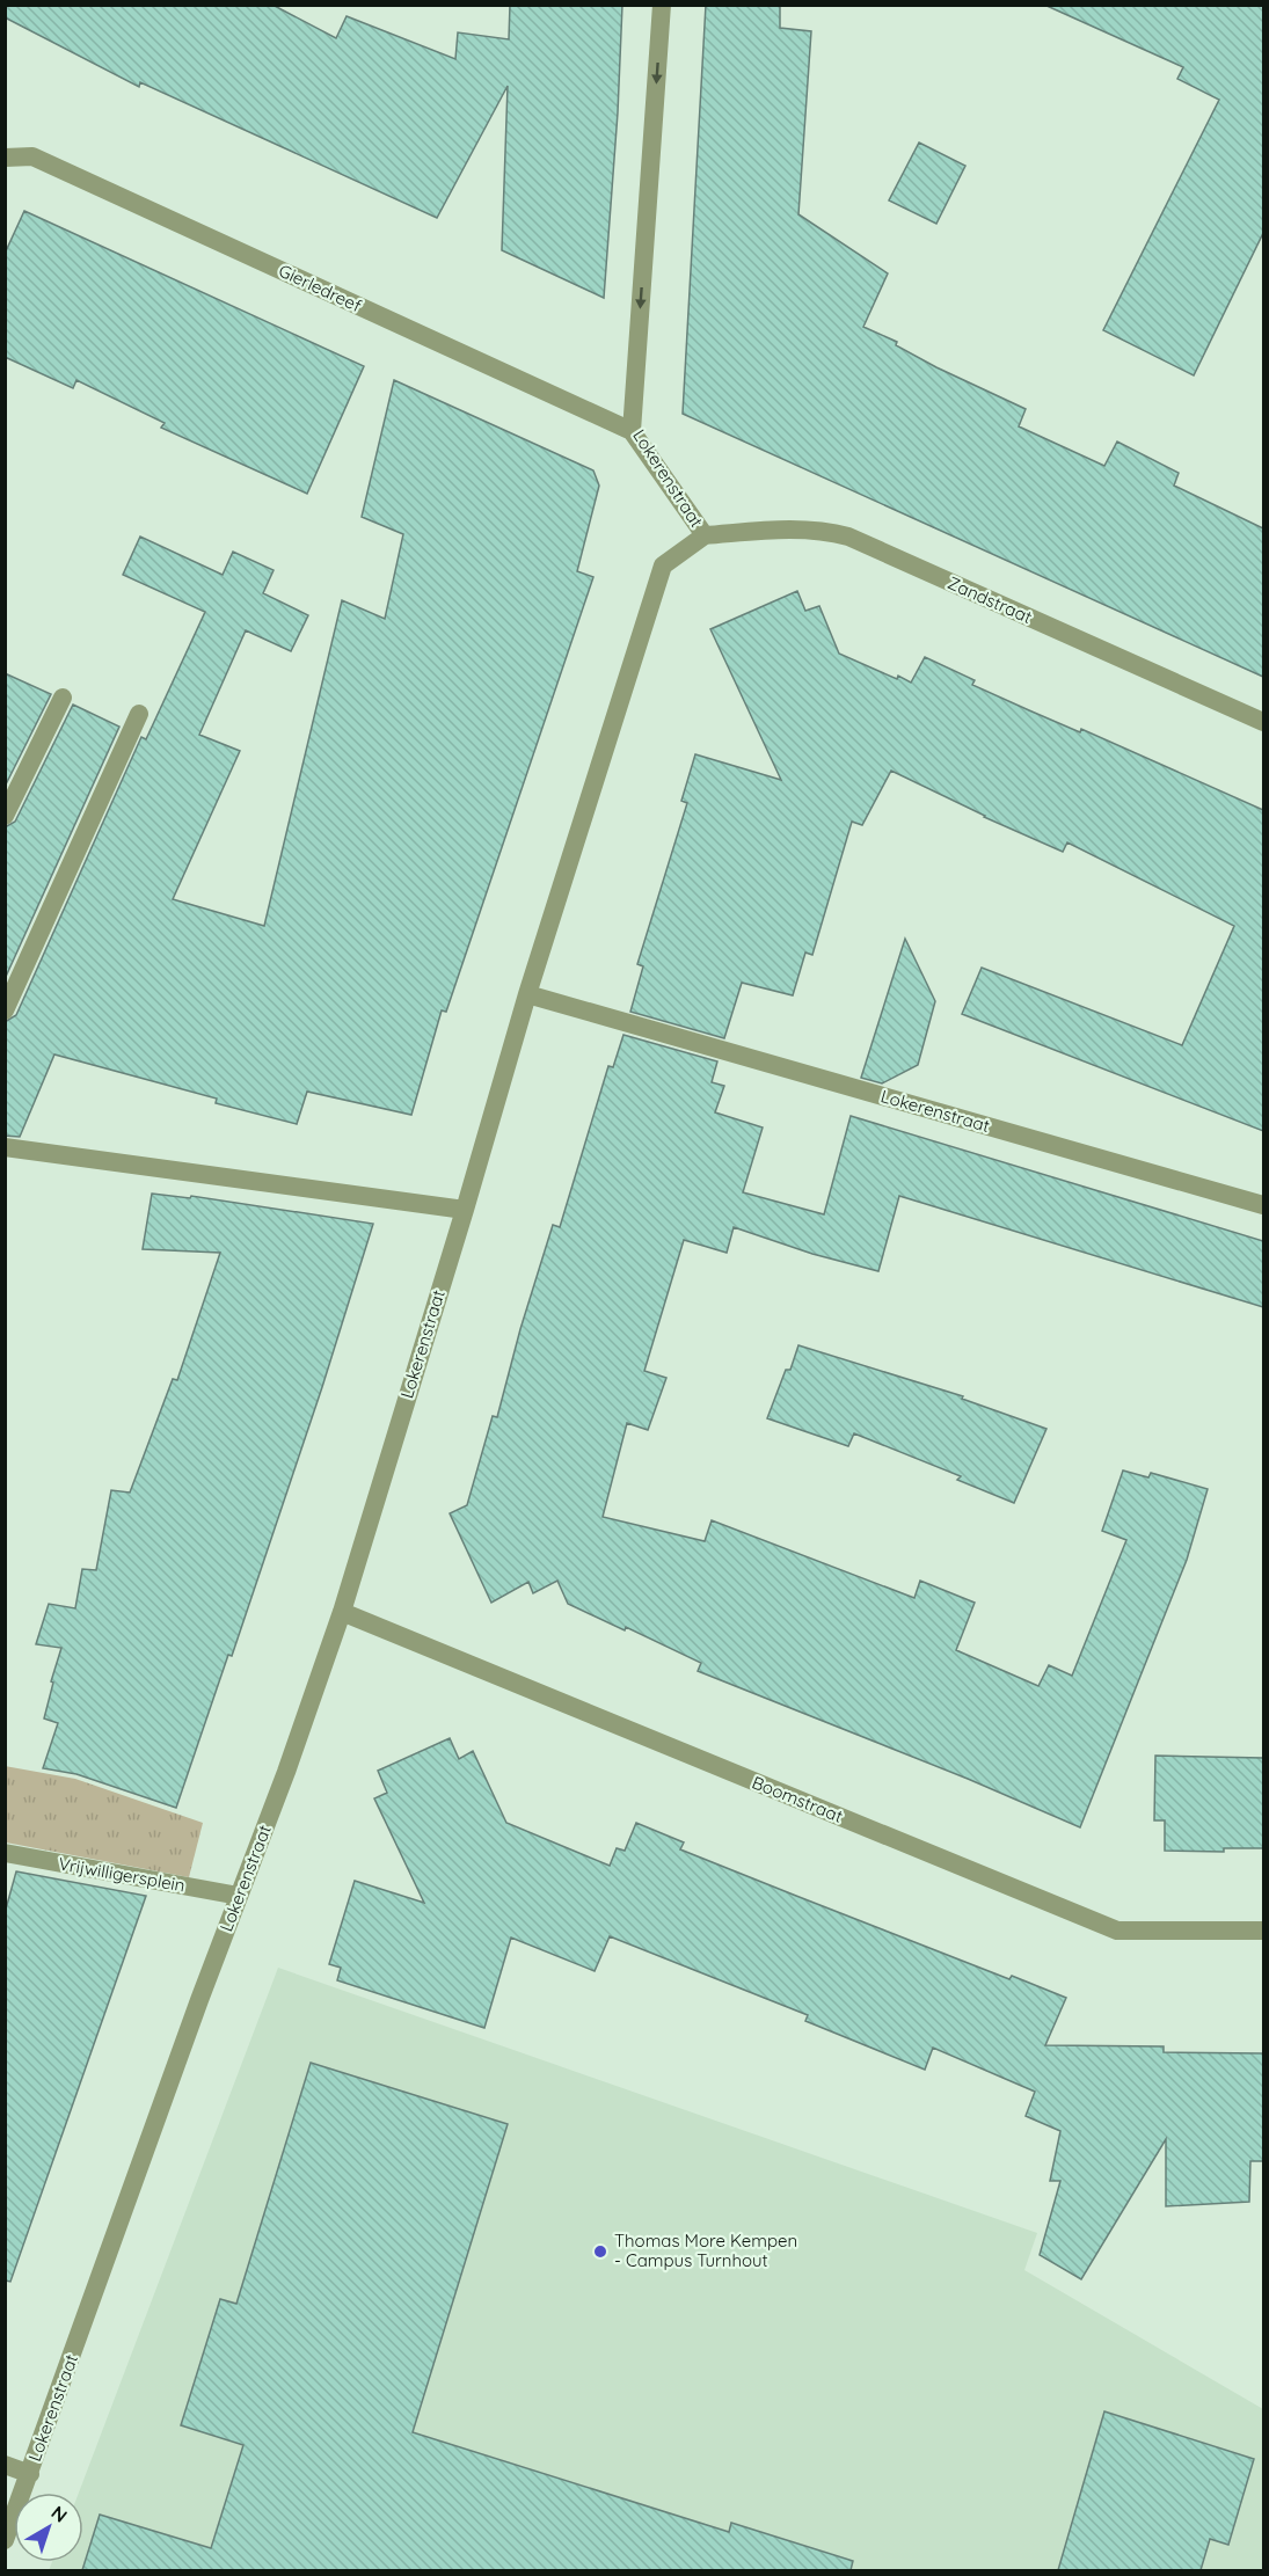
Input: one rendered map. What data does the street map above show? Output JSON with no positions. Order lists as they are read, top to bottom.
{
  "streets": {
    "street": [
      "Gierledreef",
      "Lokerenstraat",
      "Zandstraat",
      "Boomstraat",
      "Vrijwilligersplein"
    ]
  },
  "crossings": [
    ["Gierledreef", "Lokerenstraat"],
    ["Lokerenstraat", "Zandstraat"],
    ["Lokerenstraat", "Boomstraat"],
    ["Lokerenstraat", "Vrijwilligersplein"]
  ],
  "places": ["Thomas More Kempen - Campus Turnhout"],
  "north": "top right"
}
